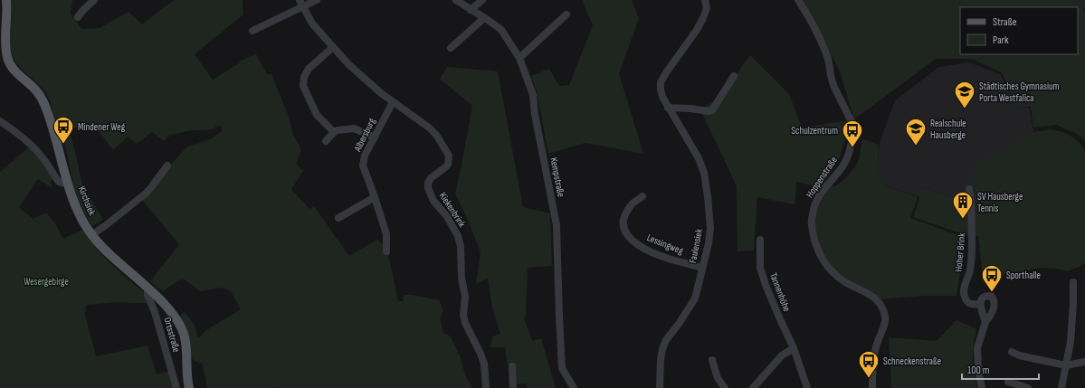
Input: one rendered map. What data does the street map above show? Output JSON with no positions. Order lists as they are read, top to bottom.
{
  "streets": {
    "main road": ["Kirchsiek"],
    "street": [
      "Albersburg",
      "Kempstraße",
      "Hoppenstraße",
      "Kiekenbrink",
      "Lessingweg",
      "Faulensiek",
      "Hoher Brink",
      "Tannenhöhe",
      "Ortsstraße"
    ]
  },
  "crossings": [
    ["Albersburg", "Kiekenbrink"],
    ["Kirchsiek", "Ortsstraße"],
    ["Lessingweg", "Faulensiek"]
  ],
  "parks": ["Wesergebirge"],
  "places": {
    "school or university": ["Städtisches Gymnasium Porta Westfalica", "Realschule Hausberge"],
    "bus stop": [
      "Mindener Weg",
      "Schulzentrum",
      "Sporthalle",
      "Schneckenstraße"
    ],
    "building": ["SV Hausberge Tennis"]
  },
  "legend": ["Straße", "Park"],
  "scale_bar": "100 m"
}
